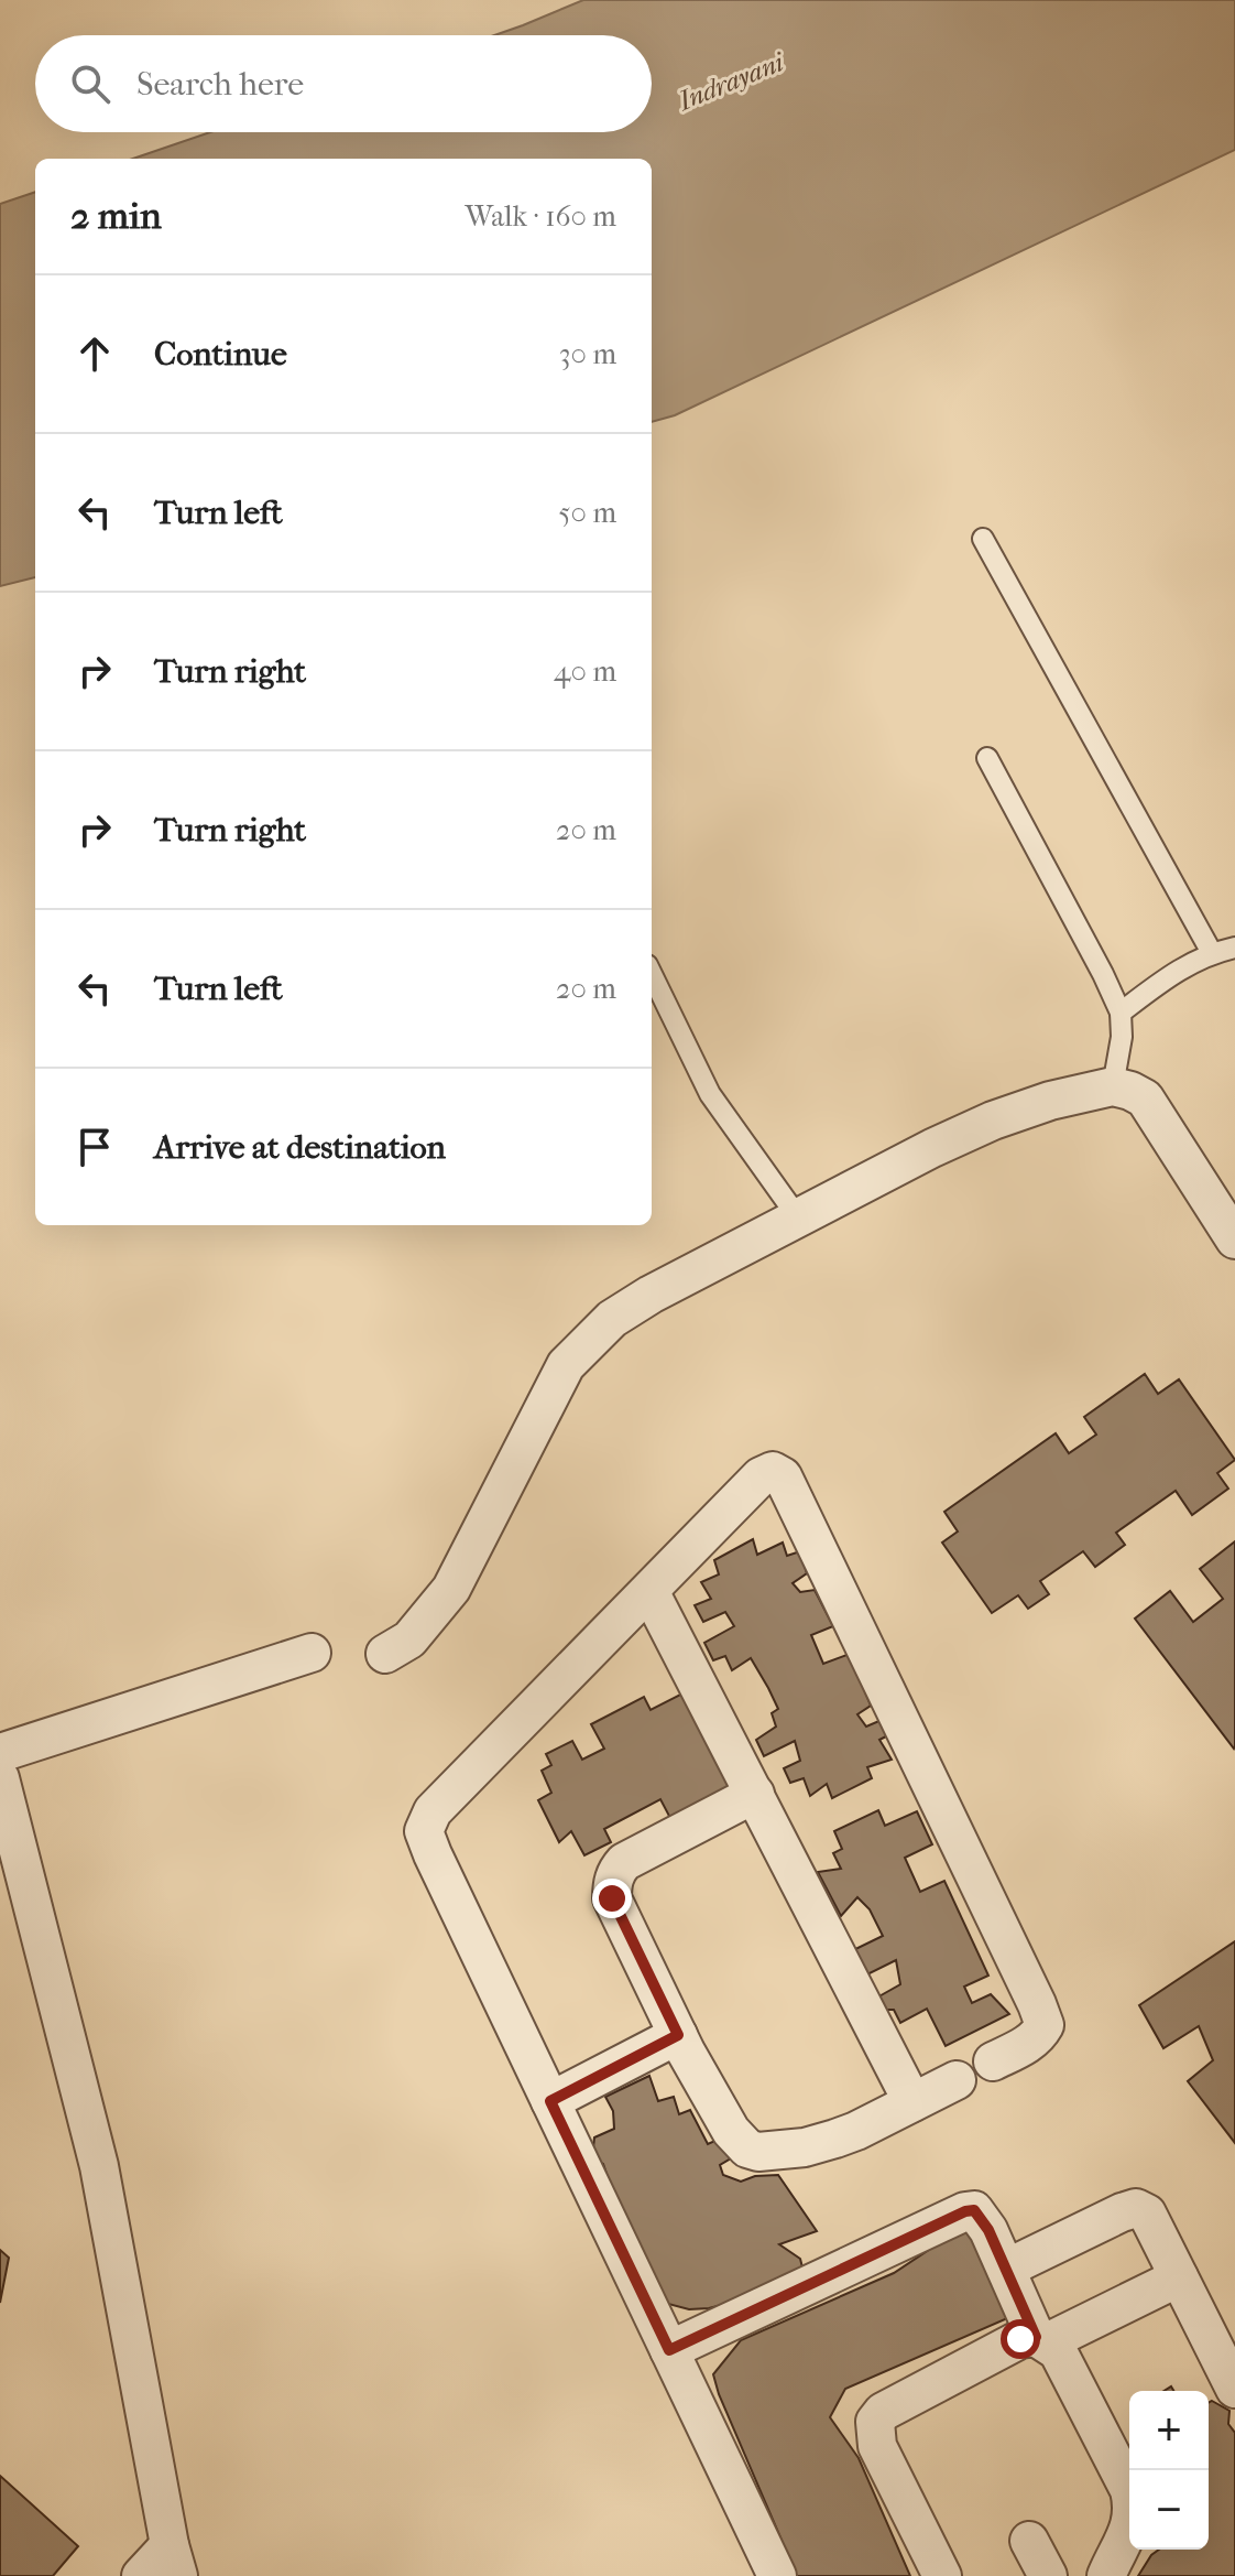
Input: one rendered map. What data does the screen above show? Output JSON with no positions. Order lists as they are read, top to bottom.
{
  "water": ["Indrayani"],
  "page": {
    "search": "Search here",
    "heading": ["2 min", "Walk · 160 m"],
    "list": [
      ["Continue", "30 m"],
      ["Turn left", "50 m"],
      ["Turn right", "40 m"],
      ["Turn right", "20 m"],
      ["Turn left", "20 m"],
      "Arrive at destination"
    ],
    "map_buttons": ["+", "−"]
  }
}
